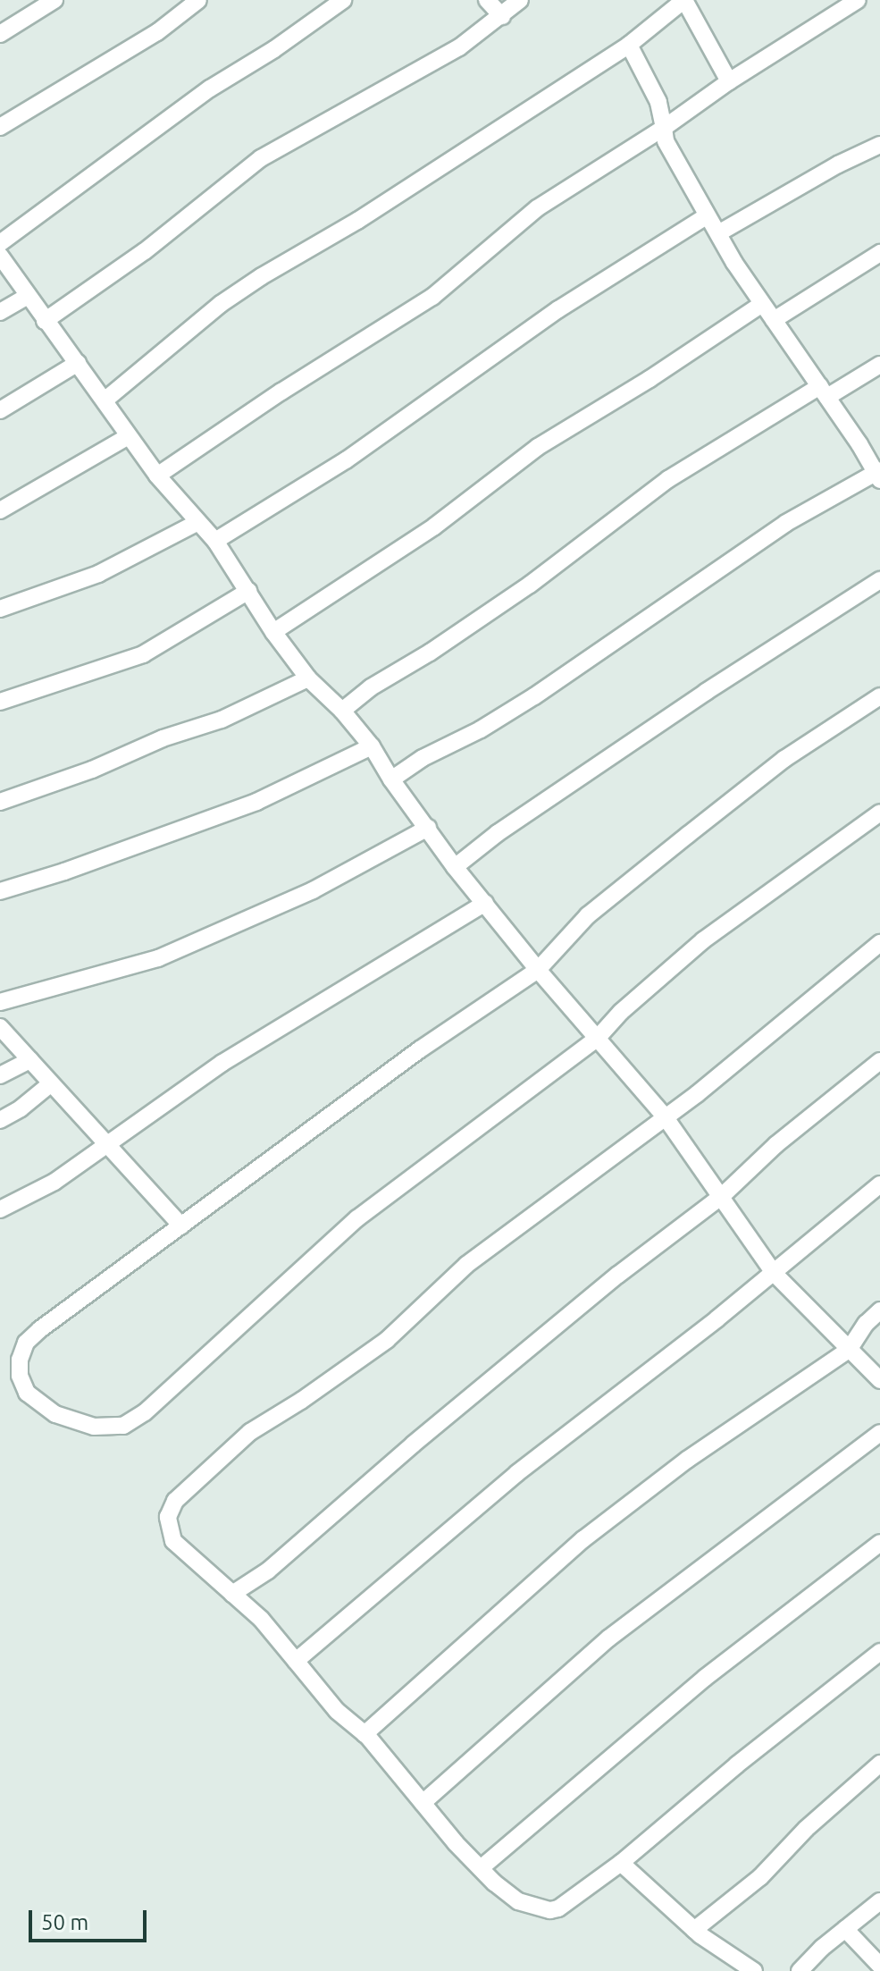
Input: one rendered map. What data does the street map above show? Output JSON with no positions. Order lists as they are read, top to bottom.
{
  "scale_bar": "50 m"
}
